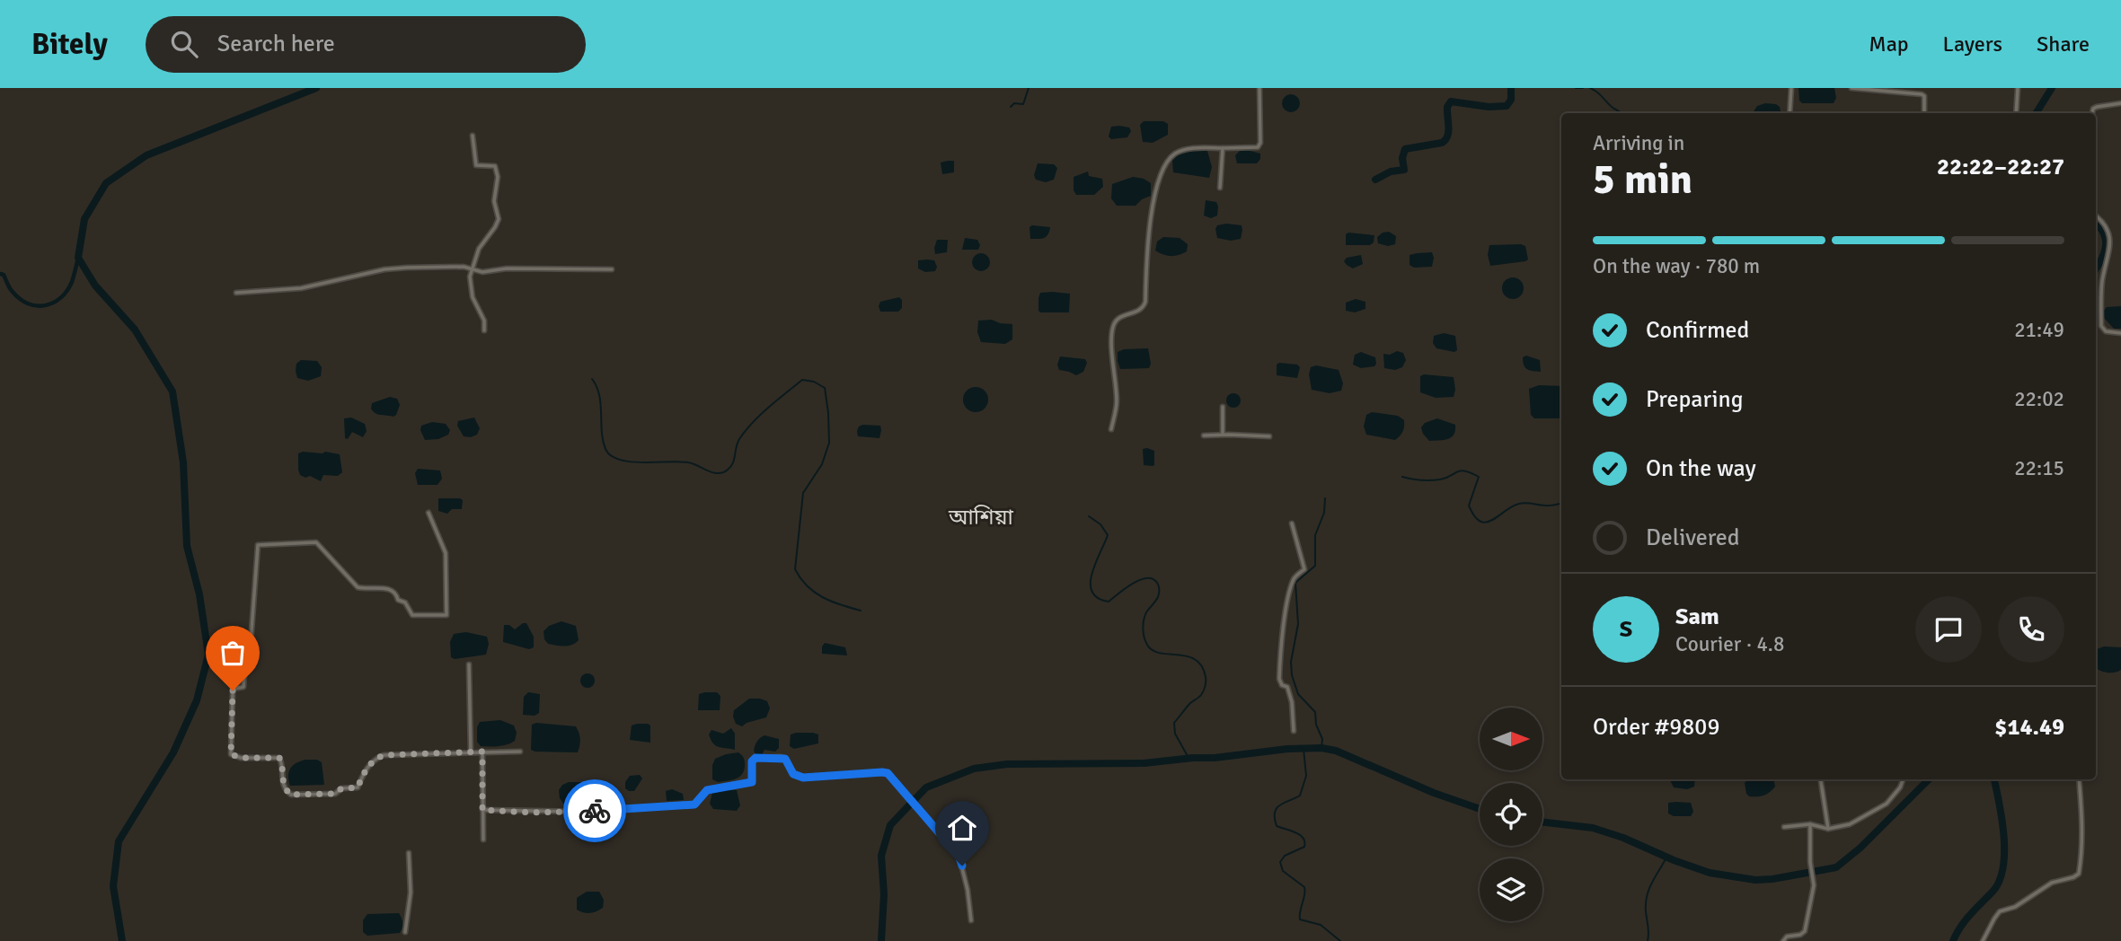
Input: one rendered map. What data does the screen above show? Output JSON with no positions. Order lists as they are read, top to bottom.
{
  "districts": ["আশিয়া"],
  "north": "right",
  "page": {
    "header": "Bitely",
    "search": "Search here",
    "nav": ["Map", "Layers", "Share"],
    "heading": ["5 min", "Arriving in", "22:22–22:27"],
    "panel": [
      "Sam",
      "Courier · 4.8",
      "Order #9809",
      "$14.49"
    ],
    "bar": "On the way · 780 m",
    "list": [
      ["Confirmed", "21:49"],
      ["Preparing", "22:02"],
      ["On the way", "22:15"],
      "Delivered"
    ],
    "round": "S"
  }
}
